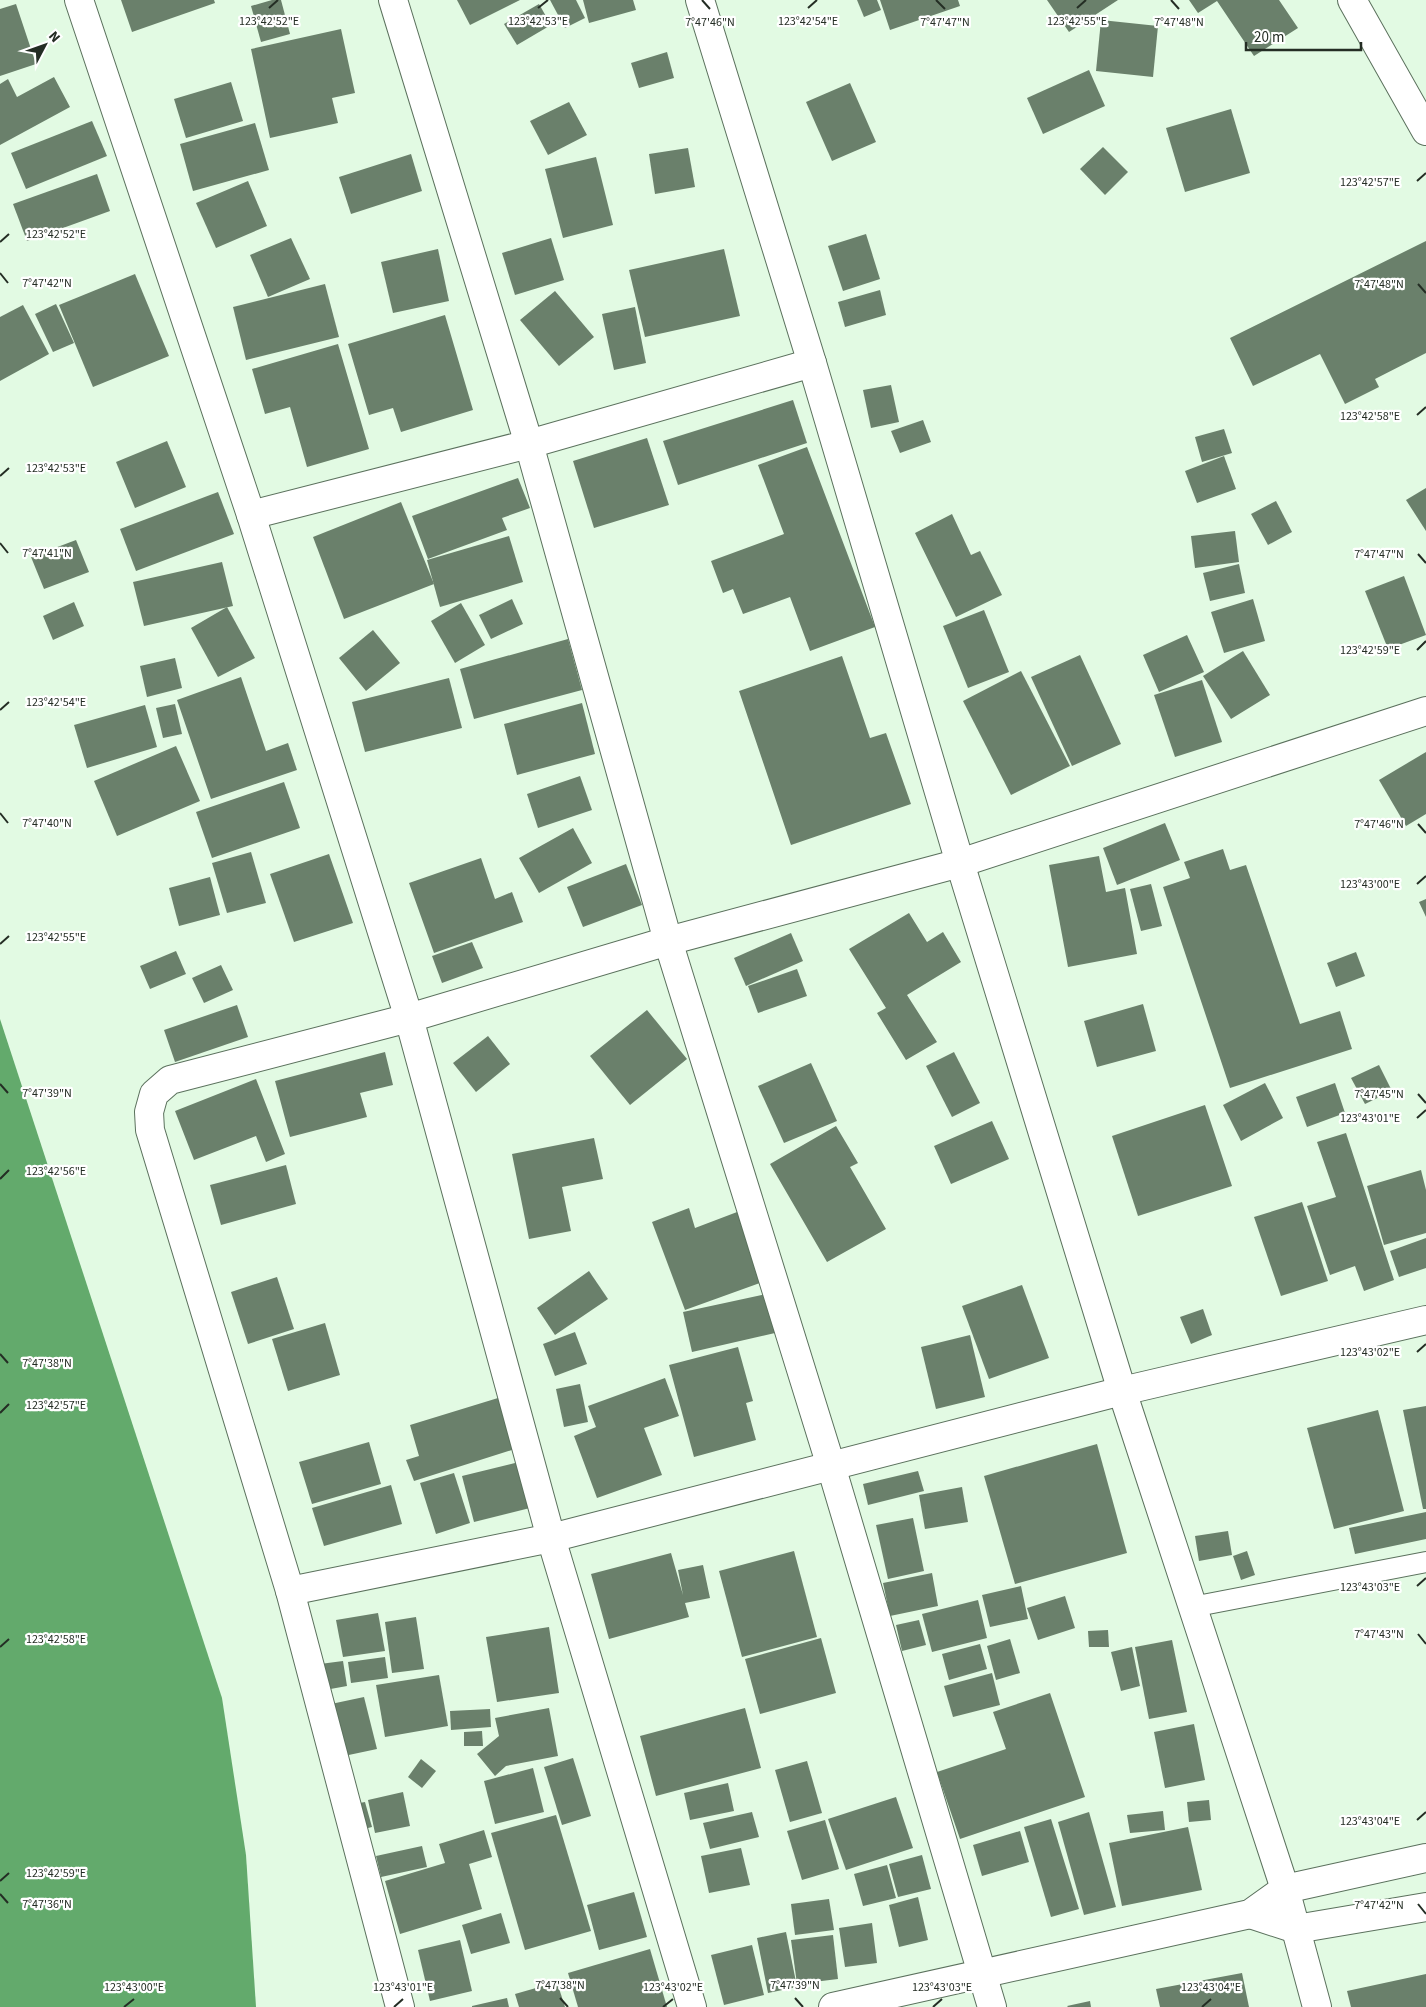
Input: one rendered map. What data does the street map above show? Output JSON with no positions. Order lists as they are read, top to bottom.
{
  "scale_bar": "20 m",
  "north": "top right",
  "coordinates": [
    "123°42'52\"E",
    "123°42'53\"E",
    "123°42'54\"E",
    "123°42'55\"E",
    "7°47'47\"N",
    "7°47'48\"N",
    "7°47'46\"N",
    "123°42'57\"E",
    "7°47'42\"N",
    "123°42'58\"E",
    "7°47'41\"N",
    "123°42'59\"E",
    "7°47'40\"N",
    "123°43'00\"E",
    "7°47'39\"N",
    "7°47'45\"N",
    "123°43'01\"E",
    "123°42'56\"E",
    "123°43'02\"E",
    "7°47'38\"N",
    "123°43'03\"E",
    "7°47'43\"N",
    "123°43'04\"E",
    "7°47'36\"N"
  ]
}
